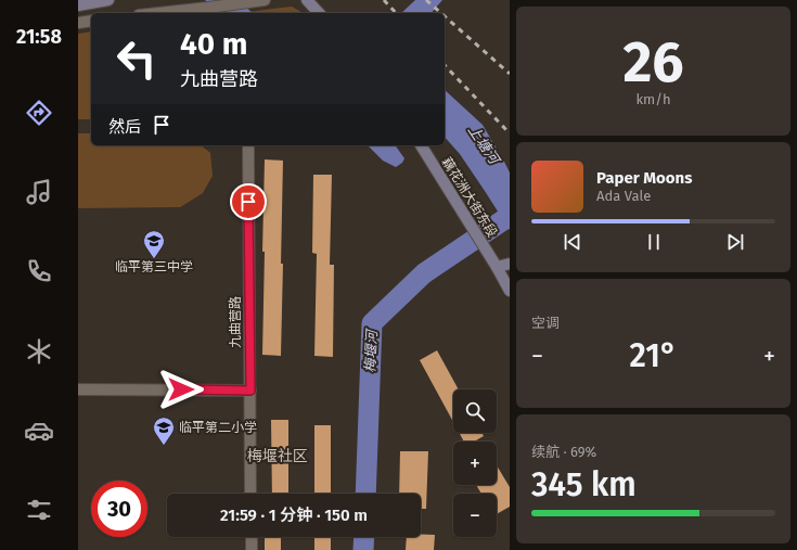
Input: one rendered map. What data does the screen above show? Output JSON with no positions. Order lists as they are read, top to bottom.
{
  "streets": {
    "street": ["藕花洲大街东段", "九曲营路"]
  },
  "districts": ["梅堰社区"],
  "water": ["上塘河", "梅堰河"],
  "places": {
    "school or university": ["临平第三中学", "临平第二小学"]
  },
  "page": {
    "tabs": "21:58",
    "tile": [
      ["26", "km/h"],
      "空调",
      ["续航 · 69%", "345 km"]
    ],
    "turn": ["40 m", "九曲营路"],
    "then": "然后",
    "song": ["Paper Moons", "Ada Vale"],
    "heat": ["−", "21°", "+"],
    "map_buttons": ["+", "−"],
    "limit": "30",
    "trip": "21:59 · 1 分钟 · 150 m"
  }
}
